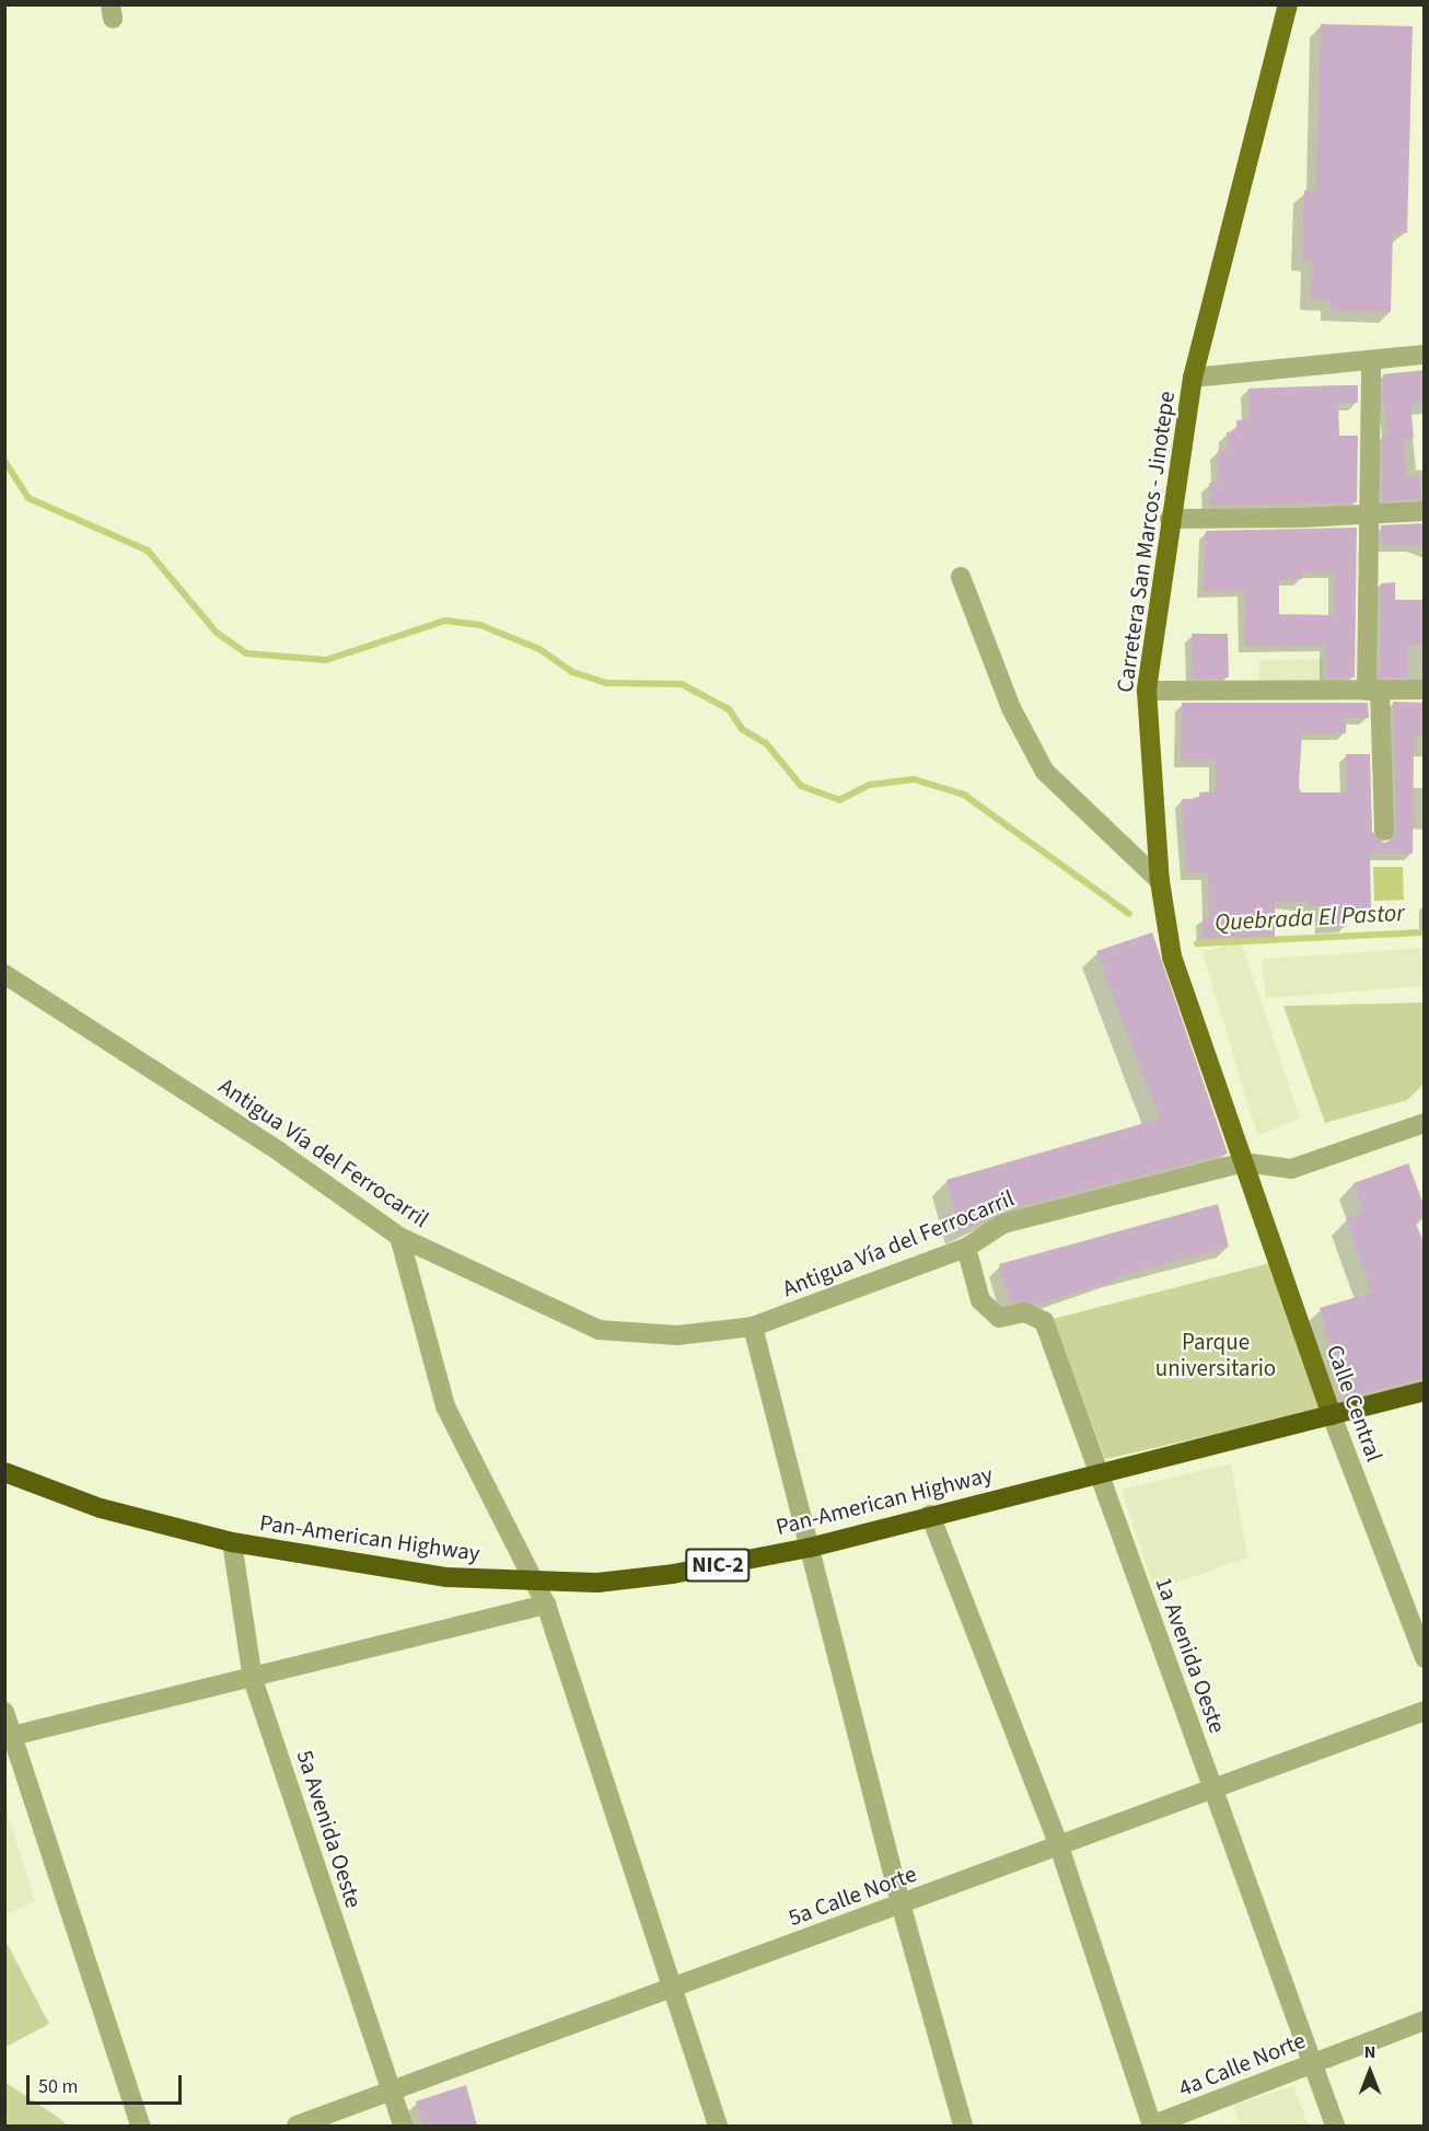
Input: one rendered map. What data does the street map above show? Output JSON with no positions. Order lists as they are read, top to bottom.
{
  "streets": {
    "highway": ["Pan-American Highway", "NIC-2"],
    "main road": ["Carretera San Marcos - Jinotepe", "Calle Central"],
    "street": [
      "Antigua Vía del Ferrocarril",
      "1a Avenida Oeste",
      "5a Avenida Oeste",
      "5a Calle Norte",
      "4a Calle Norte"
    ]
  },
  "crossings": [
    ["Carretera San Marcos - Jinotepe", "Antigua Vía del Ferrocarril"],
    ["Carretera San Marcos - Jinotepe", "Calle Central"],
    ["Antigua Vía del Ferrocarril", "Calle Central"],
    ["Antigua Vía del Ferrocarril", "1a Avenida Oeste"],
    ["Calle Central", "Pan-American Highway"],
    ["Pan-American Highway", "1a Avenida Oeste"],
    ["Pan-American Highway", "5a Avenida Oeste"],
    ["1a Avenida Oeste", "5a Calle Norte"],
    ["1a Avenida Oeste", "4a Calle Norte"],
    ["5a Avenida Oeste", "5a Calle Norte"]
  ],
  "water": ["Quebrada El Pastor"],
  "parks": ["Parque universitario"],
  "scale_bar": "50 m",
  "north": "top"
}
